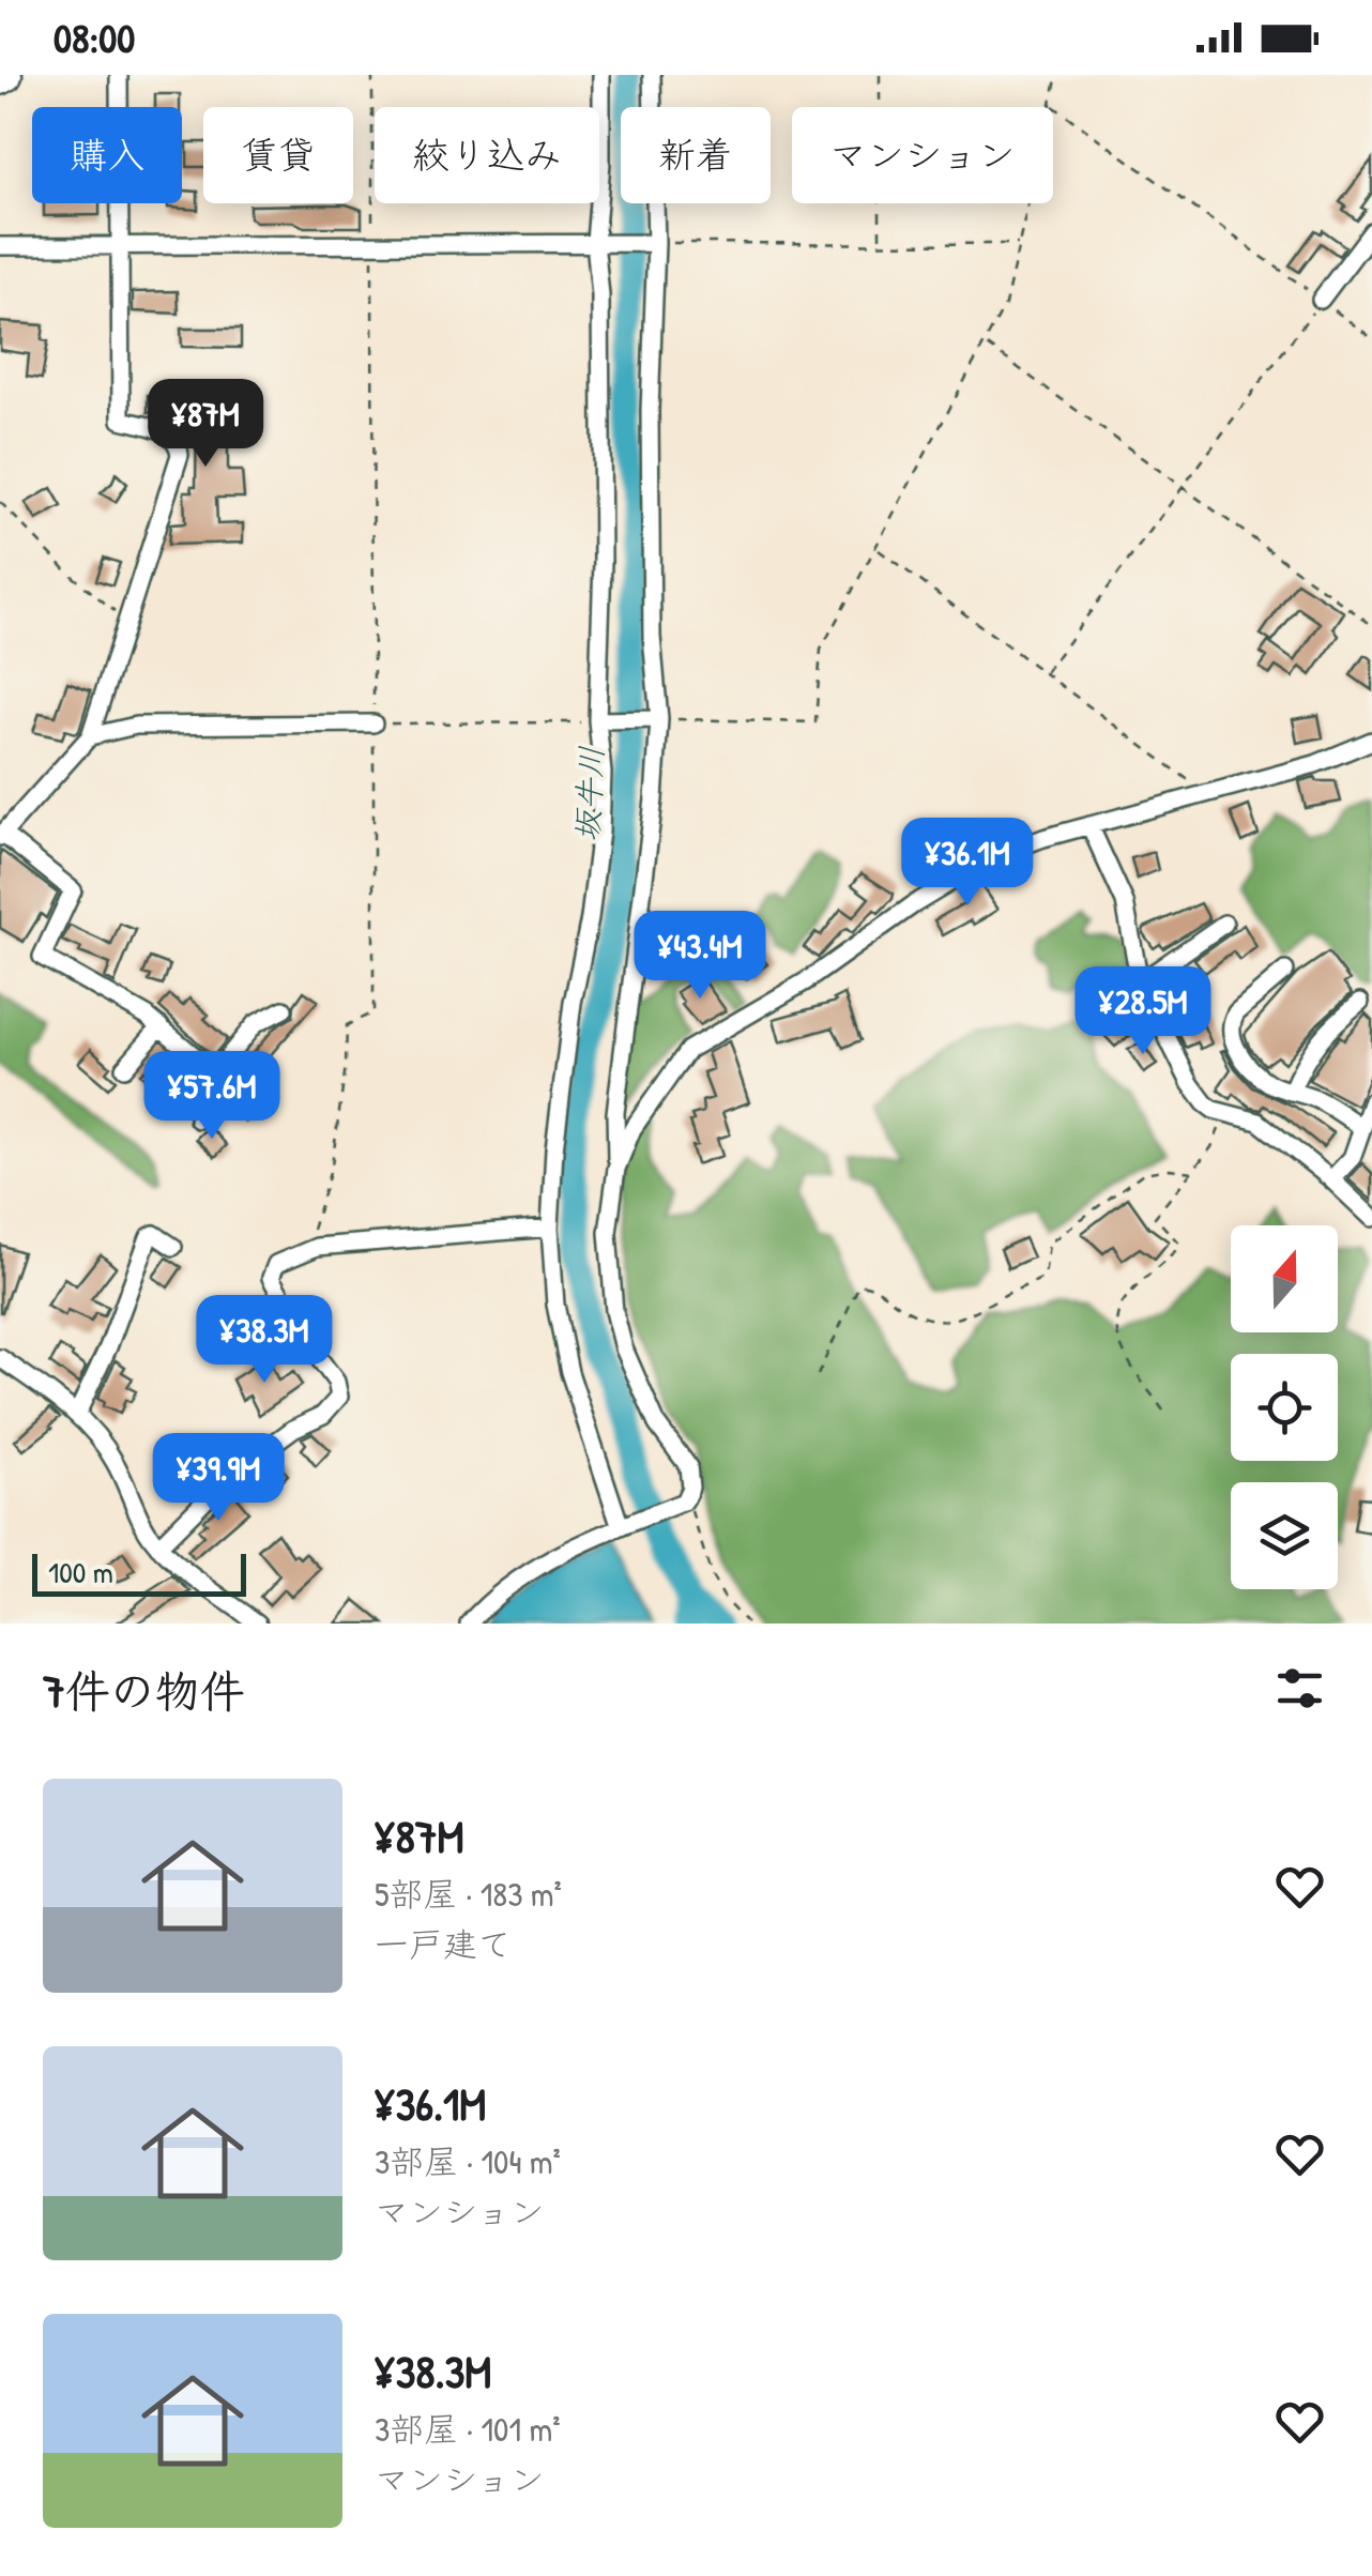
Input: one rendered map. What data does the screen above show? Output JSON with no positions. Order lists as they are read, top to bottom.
{
  "water": ["坂牛川"],
  "scale_bar": "100 m",
  "north": "top",
  "page": {
    "status": "08:00",
    "chip": [
      "購入",
      "賃貸",
      "絞り込み",
      "新着",
      "マンション"
    ],
    "price": [
      "¥87M",
      "¥36.1M",
      "¥43.4M",
      "¥28.5M",
      "¥57.6M",
      "¥38.3M",
      "¥39.9M"
    ],
    "scale": "100 m",
    "heading": "7件の物件",
    "list": [
      {
        "name": "¥87M",
        "note": "5部屋 · 183 m² · 一戸建て"
      },
      {
        "name": "¥36.1M",
        "note": "3部屋 · 104 m² · マンション"
      },
      {
        "name": "¥38.3M",
        "note": "3部屋 · 101 m² · マンション"
      }
    ]
  }
}
